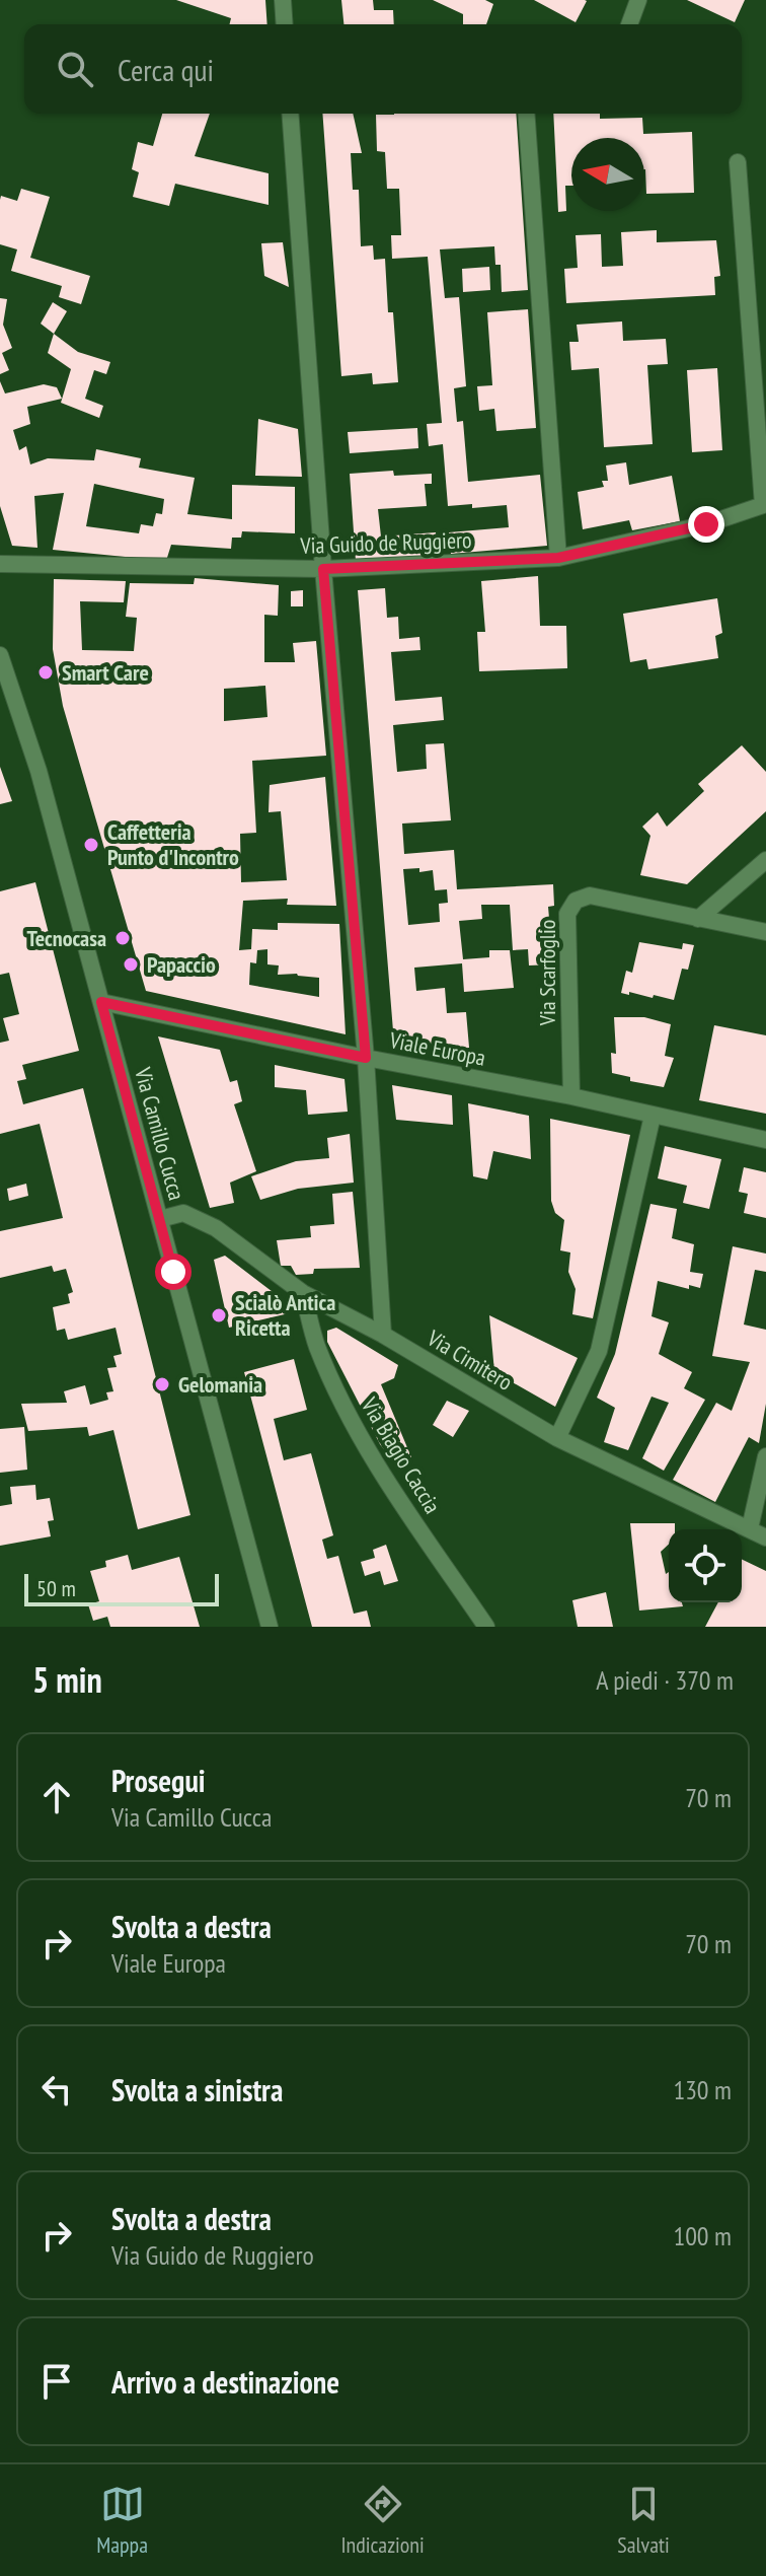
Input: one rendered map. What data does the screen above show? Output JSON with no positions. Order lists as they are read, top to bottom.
{
  "streets": {
    "street": [
      "Via Guido de Ruggiero",
      "Via Scarfoglio",
      "Viale Europa",
      "Via Camillo Cucca",
      "Via Cimitero",
      "Via Biagio Caccia"
    ]
  },
  "crossings": [
    ["Via Scarfoglio", "Viale Europa"],
    ["Viale Europa", "Via Camillo Cucca"],
    ["Via Camillo Cucca", "Via Cimitero"],
    ["Via Cimitero", "Via Biagio Caccia"]
  ],
  "places": [
    "Smart Care",
    "Caffetteria Punto d'Incontro",
    "Tecnocasa",
    "Papaccio",
    "Scialò Antica Ricetta",
    "Gelomania"
  ],
  "scale_bar": "50 m",
  "north": "left",
  "page": {
    "search": "Cerca qui",
    "scale": "50 m",
    "heading": ["5 min", "A piedi · 370 m"],
    "list": [
      ["Prosegui", "Via Camillo Cucca", "70 m"],
      ["Svolta a destra", "Viale Europa", "70 m"],
      ["Svolta a sinistra", "130 m"],
      ["Svolta a destra", "Via Guido de Ruggiero", "100 m"],
      "Arrivo a destinazione"
    ],
    "nav": ["Mappa", "Indicazioni", "Salvati"]
  }
}
